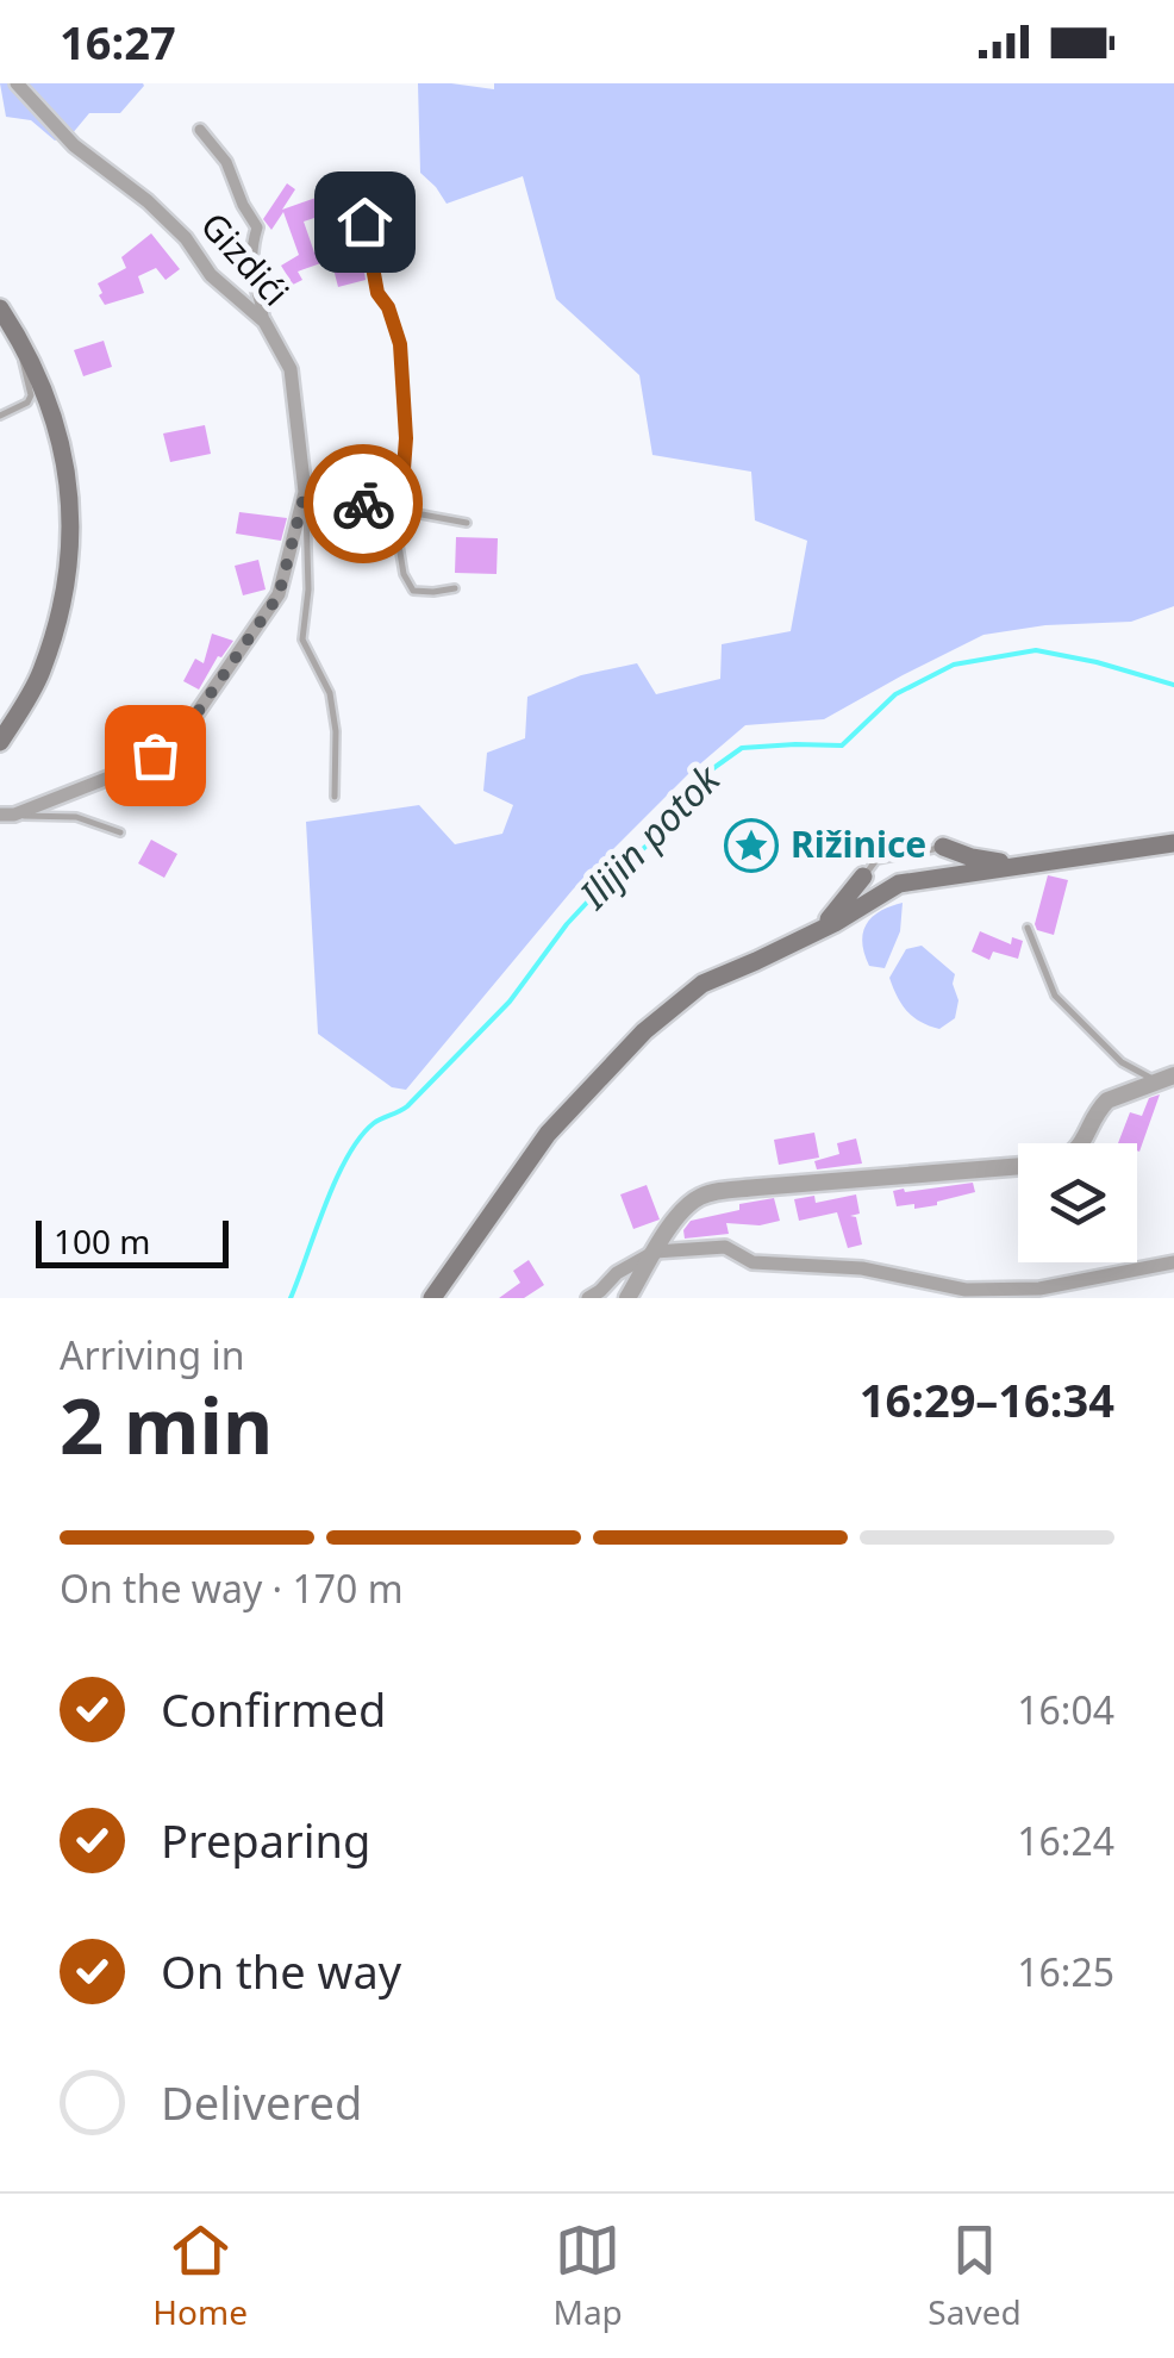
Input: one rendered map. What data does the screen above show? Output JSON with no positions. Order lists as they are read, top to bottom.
{
  "streets": {
    "street": ["Gizdići"]
  },
  "water": ["Ilijin potok"],
  "places": {
    "place": ["Rižinice"]
  },
  "scale_bar": "100 m",
  "page": {
    "status": "16:27",
    "scale": "100 m",
    "heading": ["2 min", "Arriving in", "16:29–16:34"],
    "bar": "On the way · 170 m",
    "list": [
      ["Confirmed", "16:04"],
      ["Preparing", "16:24"],
      ["On the way", "16:25"],
      "Delivered"
    ],
    "tabs": ["Home", "Map", "Saved"]
  }
}
